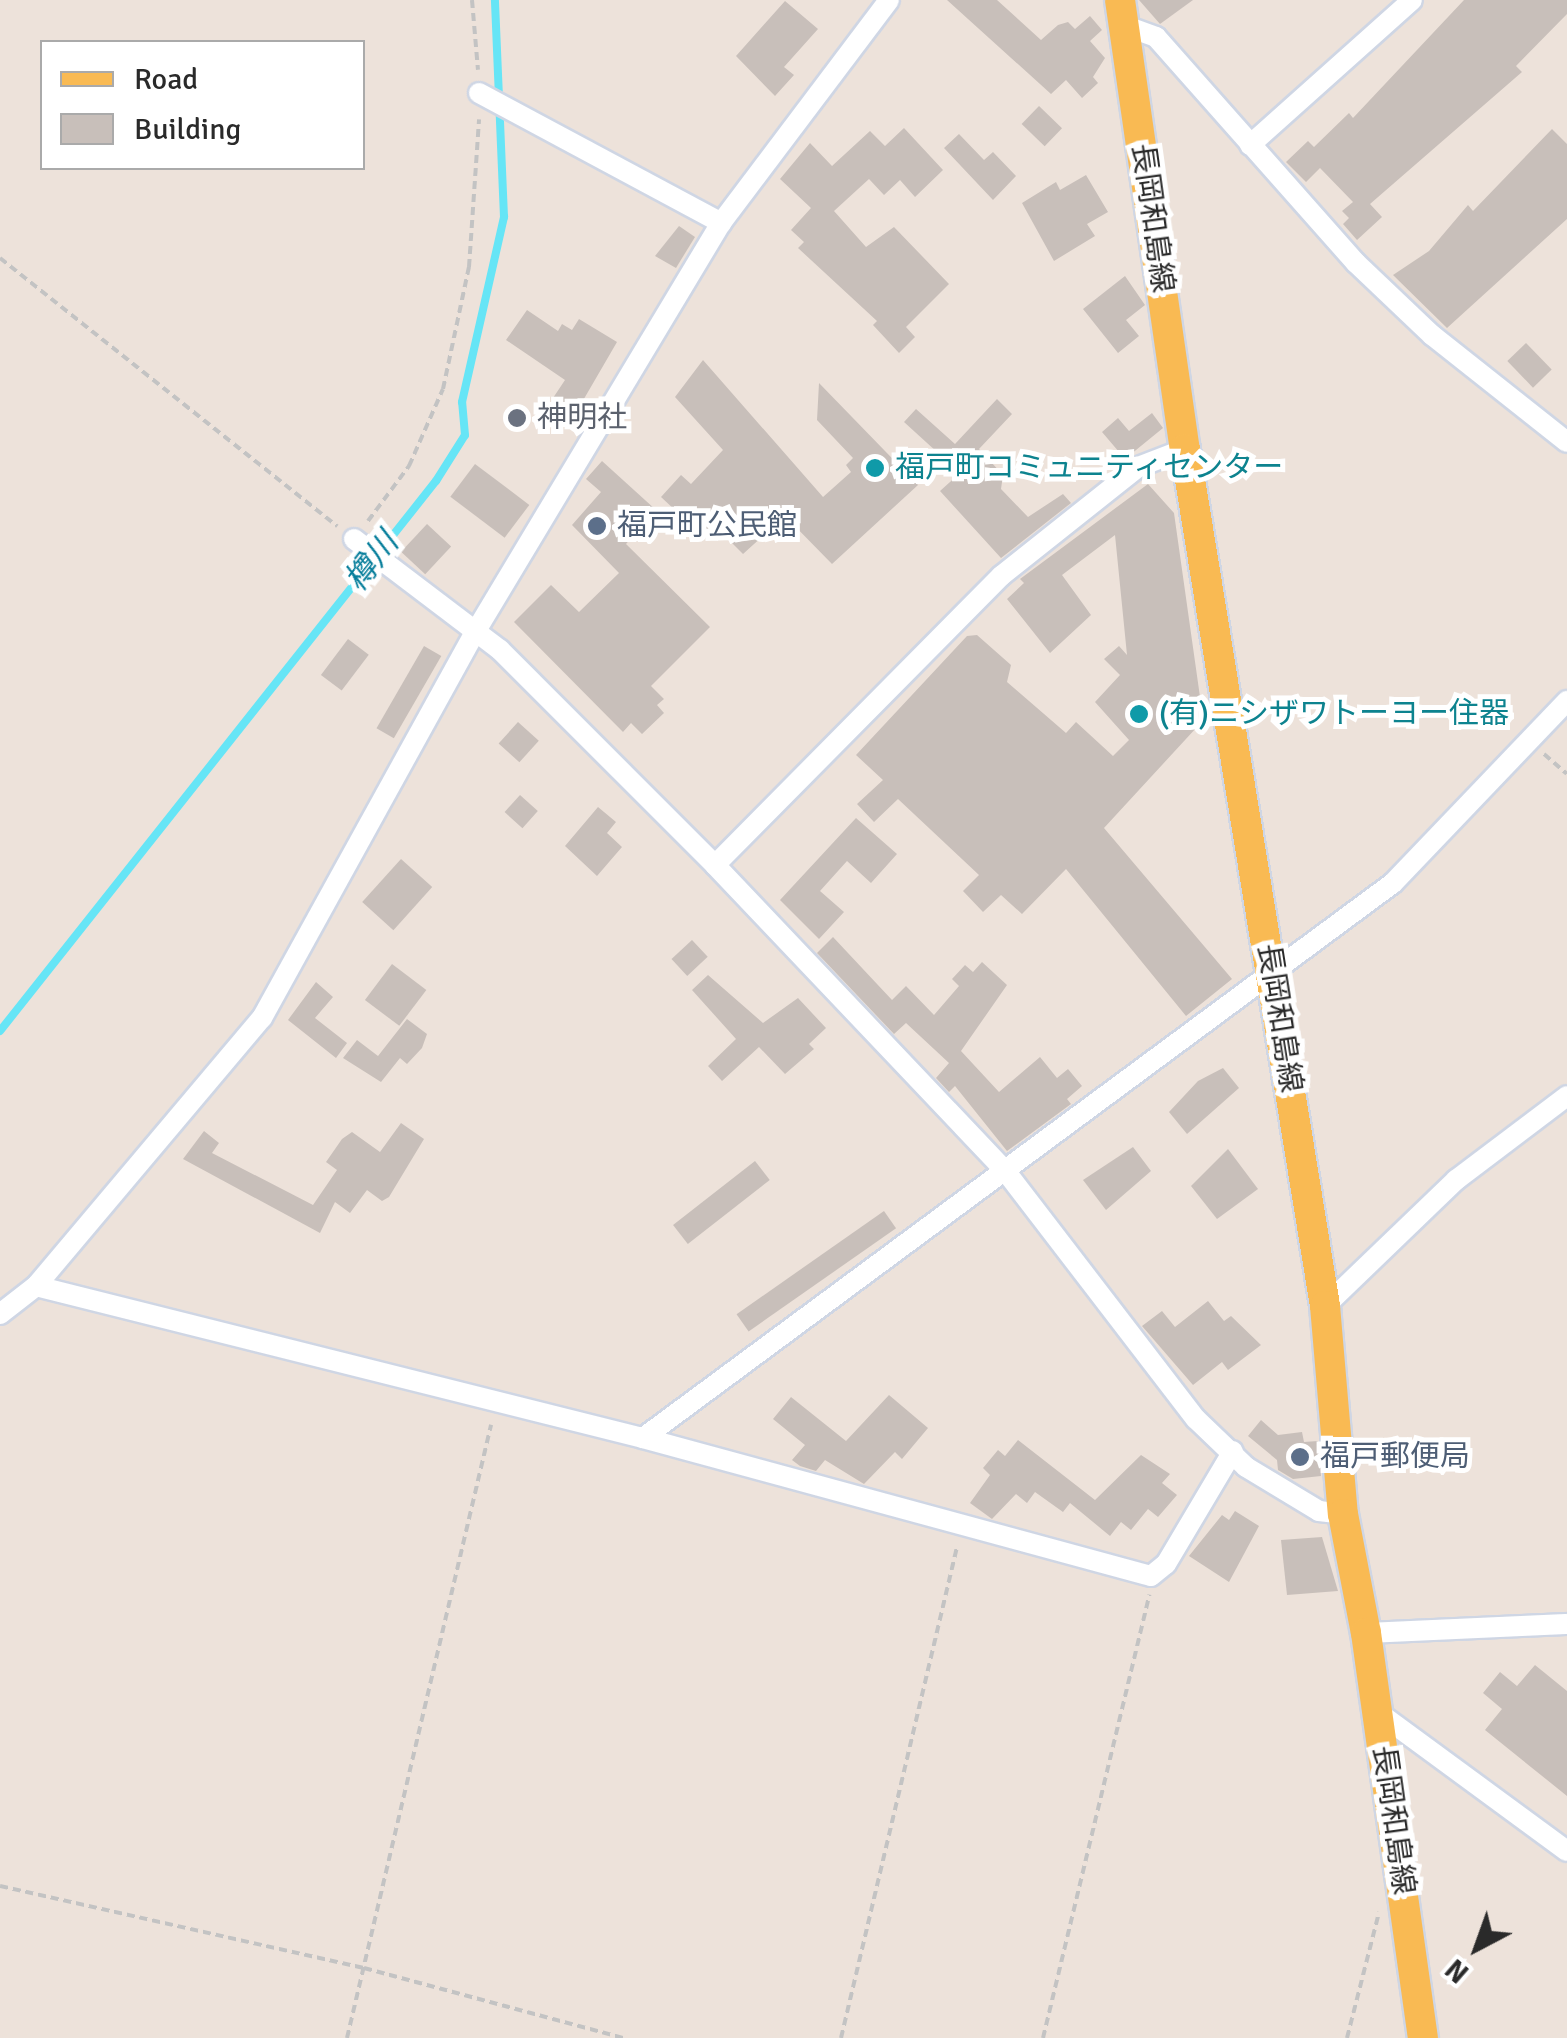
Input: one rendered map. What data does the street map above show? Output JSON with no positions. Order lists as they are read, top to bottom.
{
  "streets": {
    "main road": ["長岡和島線"]
  },
  "water": ["樽川"],
  "places": [
    "神明社",
    "福戸町コミュニティセンター",
    "福戸町公民館",
    "(有)ニシザワトーヨー住器",
    "福戸郵便局"
  ],
  "legend": ["Road", "Building"],
  "north": "bottom left"
}
